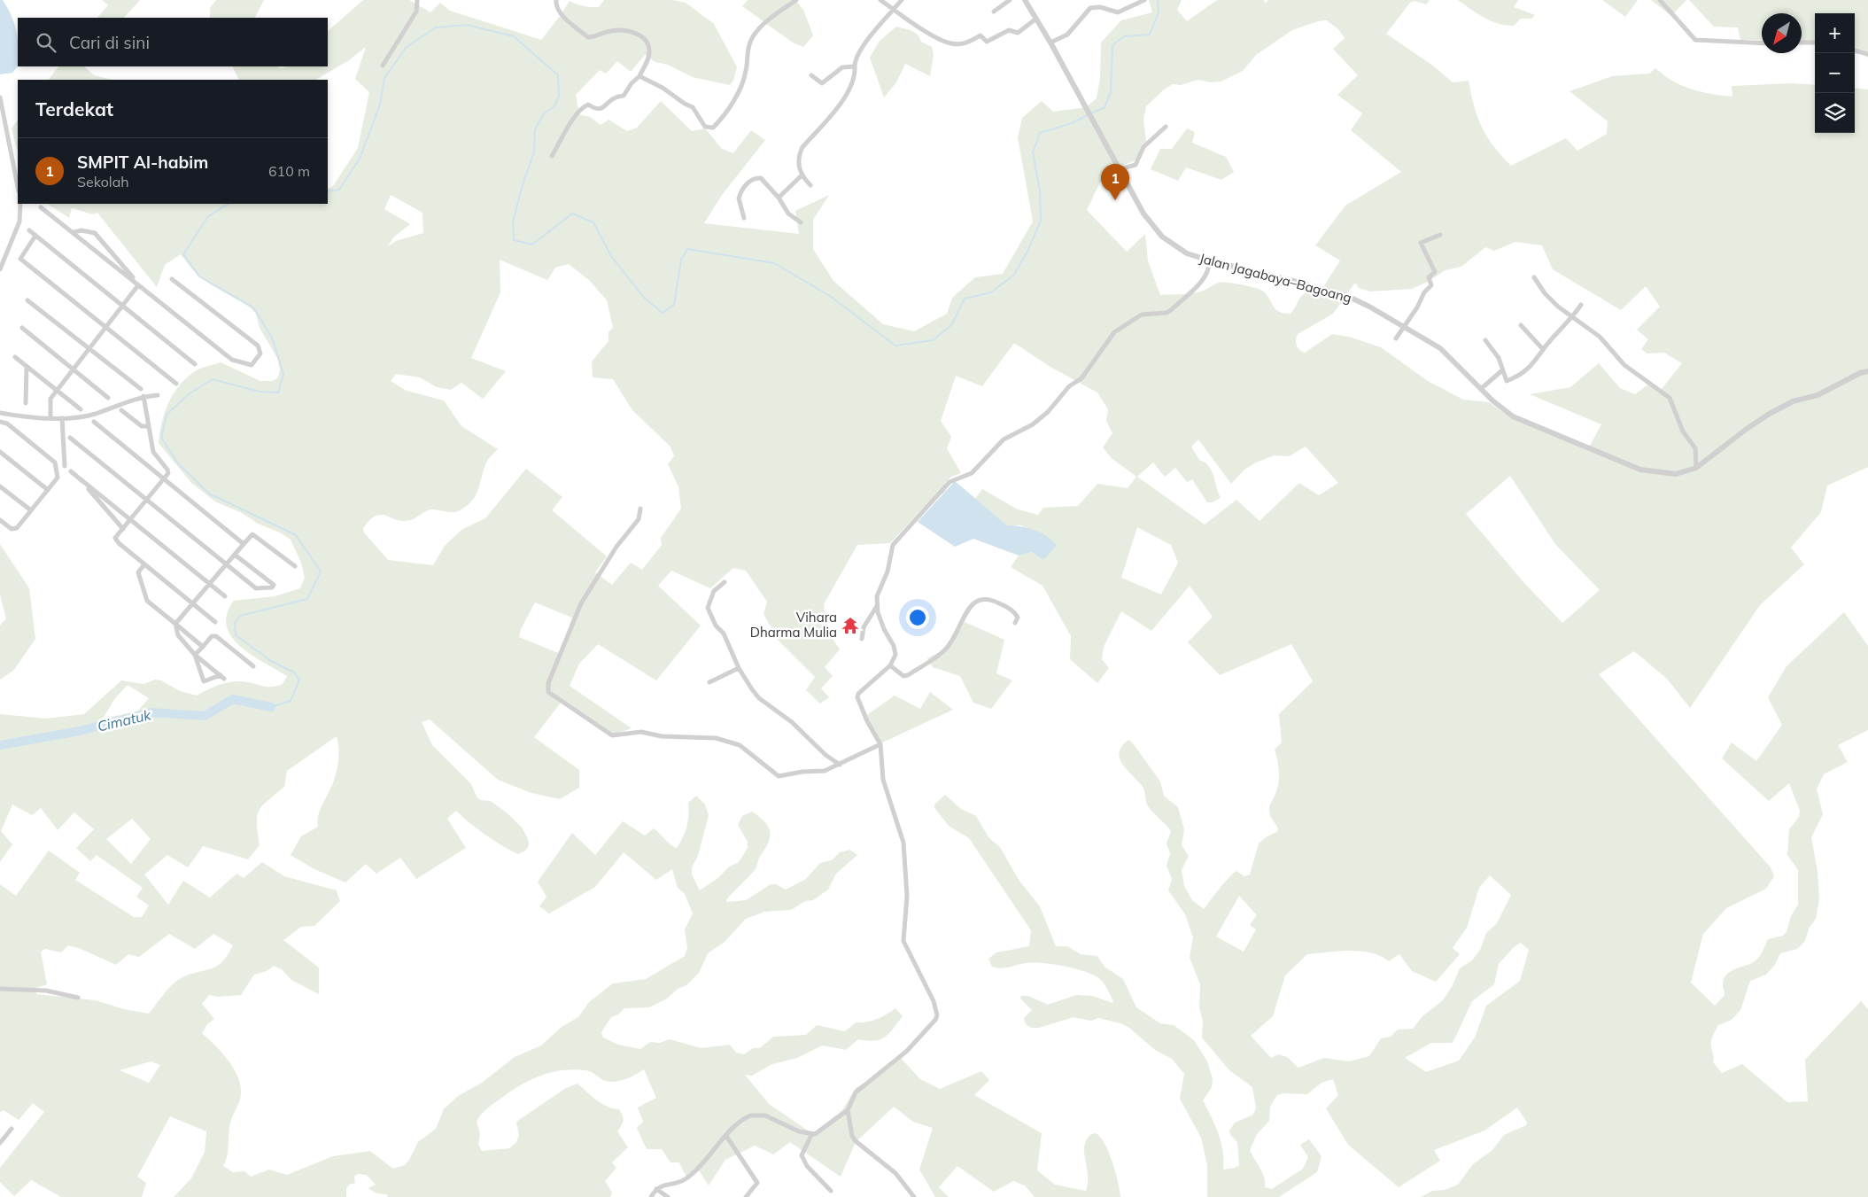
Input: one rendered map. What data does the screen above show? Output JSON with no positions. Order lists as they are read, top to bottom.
{
  "streets": {
    "street": ["Jalan Jagabaya–Bagoang"]
  },
  "water": ["Cimatuk"],
  "places": {
    "temple": ["Vihara Dharma Mulia"]
  },
  "north": "bottom left",
  "page": {
    "map_buttons": ["+", "−"],
    "search": "Cari di sini",
    "heading": "Terdekat",
    "list": [
      {
        "mark": "1",
        "name": "SMPIT Al-habim",
        "note": "Sekolah",
        "value": "610 m"
      }
    ],
    "pins": "1"
  }
}
